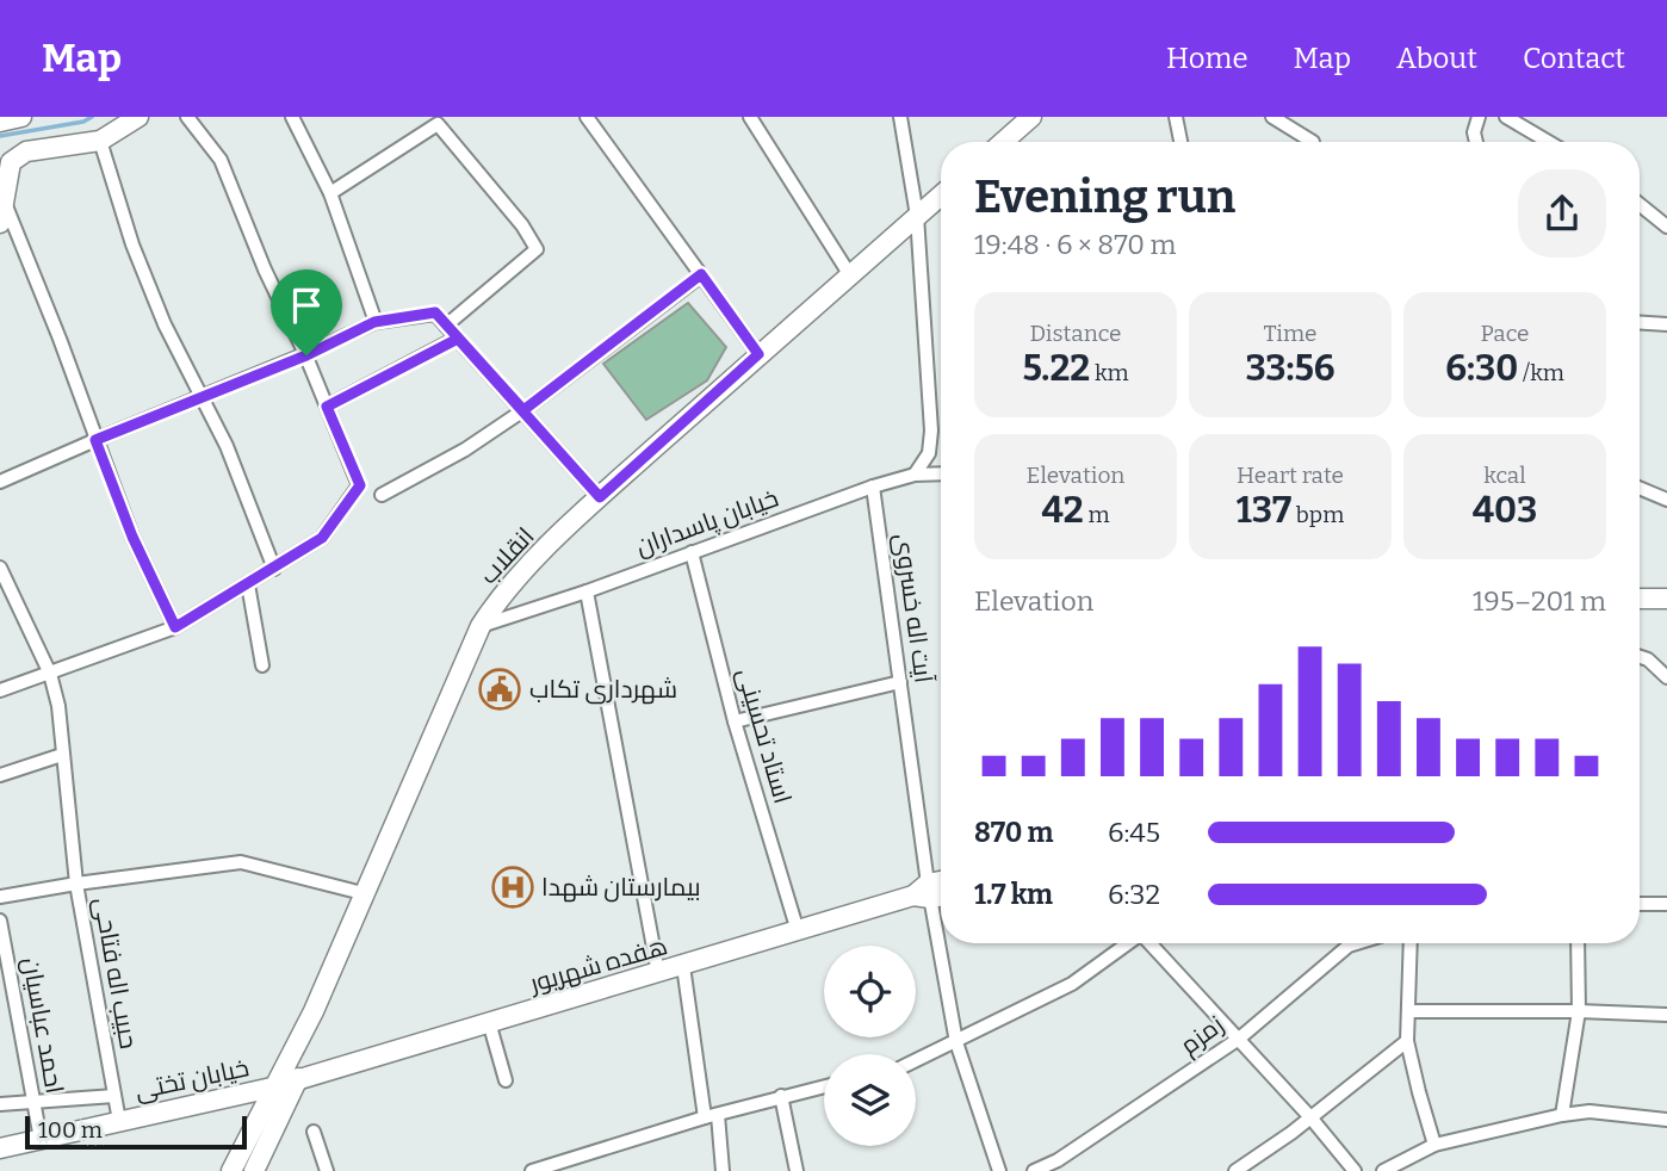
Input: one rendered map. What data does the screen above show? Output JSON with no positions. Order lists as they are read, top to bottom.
{
  "streets": {
    "main road": ["انقلاب", "هفده شهریور", "خیابان تختی"],
    "street": [
      "خیابان پاسداران",
      "آیت اله خسروی",
      "استاد تحسینی",
      "حبیب اله فتاحی",
      "احمد عباسیان",
      "زمزم"
    ]
  },
  "crossings": [
    ["خیابان پاسداران", "انقلاب"],
    ["خیابان پاسداران", "آیت اله خسروی"],
    ["خیابان پاسداران", "استاد تحسینی"],
    ["انقلاب", "خیابان تختی"],
    ["آیت اله خسروی", "هفده شهریور"],
    ["استاد تحسینی", "هفده شهریور"],
    ["هفده شهریور", "خیابان تختی"],
    ["حبیب اله فتاحی", "خیابان تختی"],
    ["احمد عباسیان", "خیابان تختی"]
  ],
  "places": {
    "public building": ["شهرداری تکاب"],
    "hospital": ["بیمارستان شهدا"]
  },
  "scale_bar": "100 m",
  "page": {
    "header": "Map",
    "nav": [
      "Home",
      "Map",
      "About",
      "Contact"
    ],
    "heading": ["Evening run", "19:48 · 6 × 870 m"],
    "stats": [
      ["Distance", "5.22 km"],
      ["Time", "33:56"],
      ["Pace", "6:30 /km"],
      ["Elevation", "42 m"],
      ["Heart rate", "137 bpm"],
      ["kcal", "403"]
    ],
    "chart": ["Elevation", "195–201 m"],
    "list": [
      {
        "name": "870 m",
        "note": "6:45"
      },
      {
        "name": "1.7 km",
        "note": "6:32"
      }
    ],
    "scale": "100 m"
  }
}
